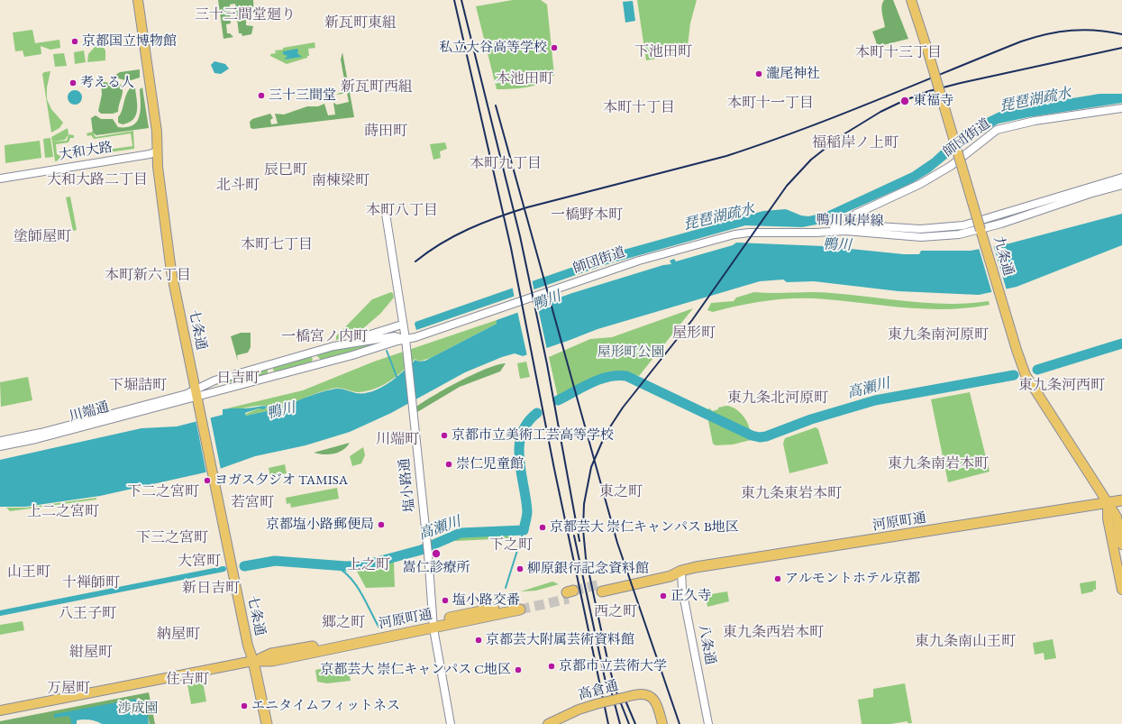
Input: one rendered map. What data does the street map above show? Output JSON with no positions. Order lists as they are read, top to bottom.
{
  "streets": {
    "highway": ["七条通", "河原町通"],
    "main road": ["九条通", "高倉通"],
    "street": [
      "師団街道",
      "大和大路",
      "鴨川東岸線",
      "川端通",
      "塩小路通",
      "八条通"
    ]
  },
  "crossings": [
    ["師団街道", "鴨川東岸線"],
    ["師団街道", "川端通"],
    ["師団街道", "塩小路通"],
    ["大和大路", "七条通"],
    ["鴨川東岸線", "九条通"],
    ["九条通", "河原町通"],
    ["七条通", "川端通"],
    ["七条通", "河原町通"],
    ["川端通", "塩小路通"],
    ["塩小路通", "河原町通"],
    ["河原町通", "八条通"]
  ],
  "districts": [
    "三十三間堂廻り",
    "新瓦町東組",
    "下池田町",
    "本町十三丁目",
    "本池田町",
    "新瓦町西組",
    "本町十一丁目",
    "本町十丁目",
    "蒔田町",
    "福稲岸ノ上町",
    "本町九丁目",
    "辰巳町",
    "大和大路二丁目",
    "南棟梁町",
    "北斗町",
    "本町八丁目",
    "一橋野本町",
    "塗師屋町",
    "本町七丁目",
    "本町新六丁目",
    "屋形町",
    "東九条南河原町",
    "一橋宮ノ内町",
    "日吉町",
    "下堀詰町",
    "東九条河西町",
    "東九条北河原町",
    "川端町",
    "東九条南岩本町",
    "下二之宮町",
    "東之町",
    "東九条東岩本町",
    "若宮町",
    "上二之宮町",
    "下三之宮町",
    "下之町",
    "大宮町",
    "上之町",
    "山王町",
    "十禅師町",
    "新日吉町",
    "西之町",
    "八王子町",
    "郷之町",
    "東九条西岩本町",
    "納屋町",
    "東九条南山王町",
    "紺屋町",
    "住吉町",
    "万屋町"
  ],
  "water": ["琵琶湖疏水", "鴨川", "高瀬川"],
  "parks": ["屋形町公園", "渉成園"],
  "places": [
    "京都国立博物館",
    "私立大谷高等学校",
    "瀧尾神社",
    "考える人",
    "三十三間堂",
    "東福寺",
    "京都市立美術工芸高等学校",
    "崇仁児童館",
    "ヨガス夕ジオ TAMISA",
    "京都塩小路郵便局",
    "京都芸大 崇仁キャンパス B地区",
    "嵩仁診療所",
    "柳原銀行記念資料館",
    "アルモントホテル京都",
    "正久寺",
    "塩小路交番",
    "京都芸大附属芸術資料館",
    "京都市立芸術大学",
    "京都芸大 崇仁キャンパス C地区",
    "エニタイムフィットネス"
  ]
}
